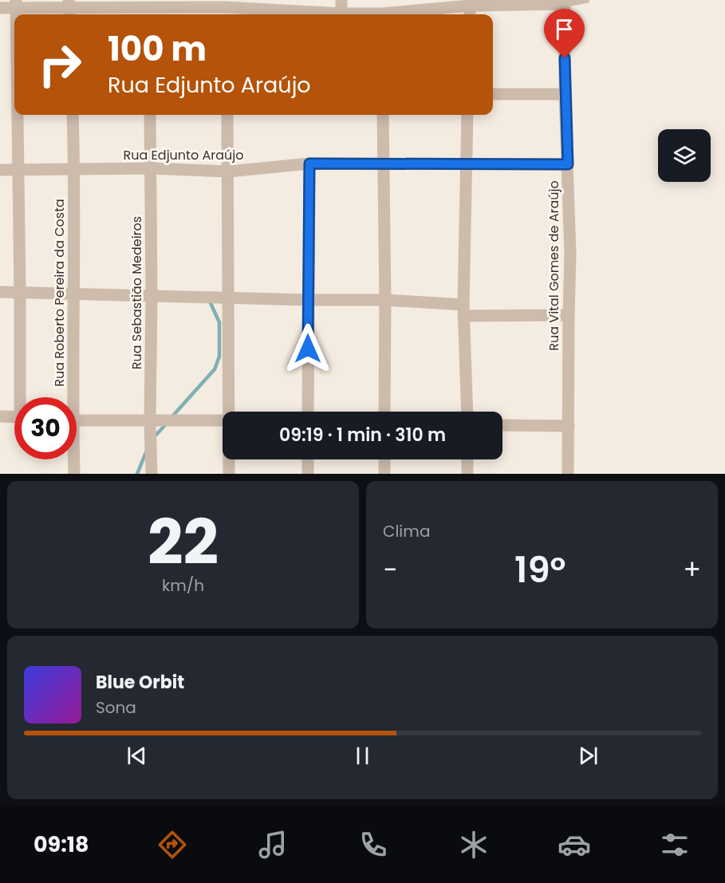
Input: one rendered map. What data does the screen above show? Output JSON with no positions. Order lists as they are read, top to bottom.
{
  "streets": {
    "street": [
      "Rua Edjunto Araújo",
      "Rua Vital Gomes de Araújo",
      "Rua Roberto Pereira da Costa",
      "Rua Sebastião Medeiros"
    ]
  },
  "crossings": [
    ["Rua Edjunto Araújo", "Rua Vital Gomes de Araújo"],
    ["Rua Edjunto Araújo", "Rua Roberto Pereira da Costa"],
    ["Rua Edjunto Araújo", "Rua Sebastião Medeiros"]
  ],
  "page": {
    "turn": ["100 m", "Rua Edjunto Araújo"],
    "limit": "30",
    "trip": "09:19 · 1 min · 310 m",
    "tile": [
      ["22", "km/h"],
      "Clima"
    ],
    "heat": ["−", "19°", "+"],
    "song": ["Blue Orbit", "Sona"],
    "tabs": "09:18"
  }
}
